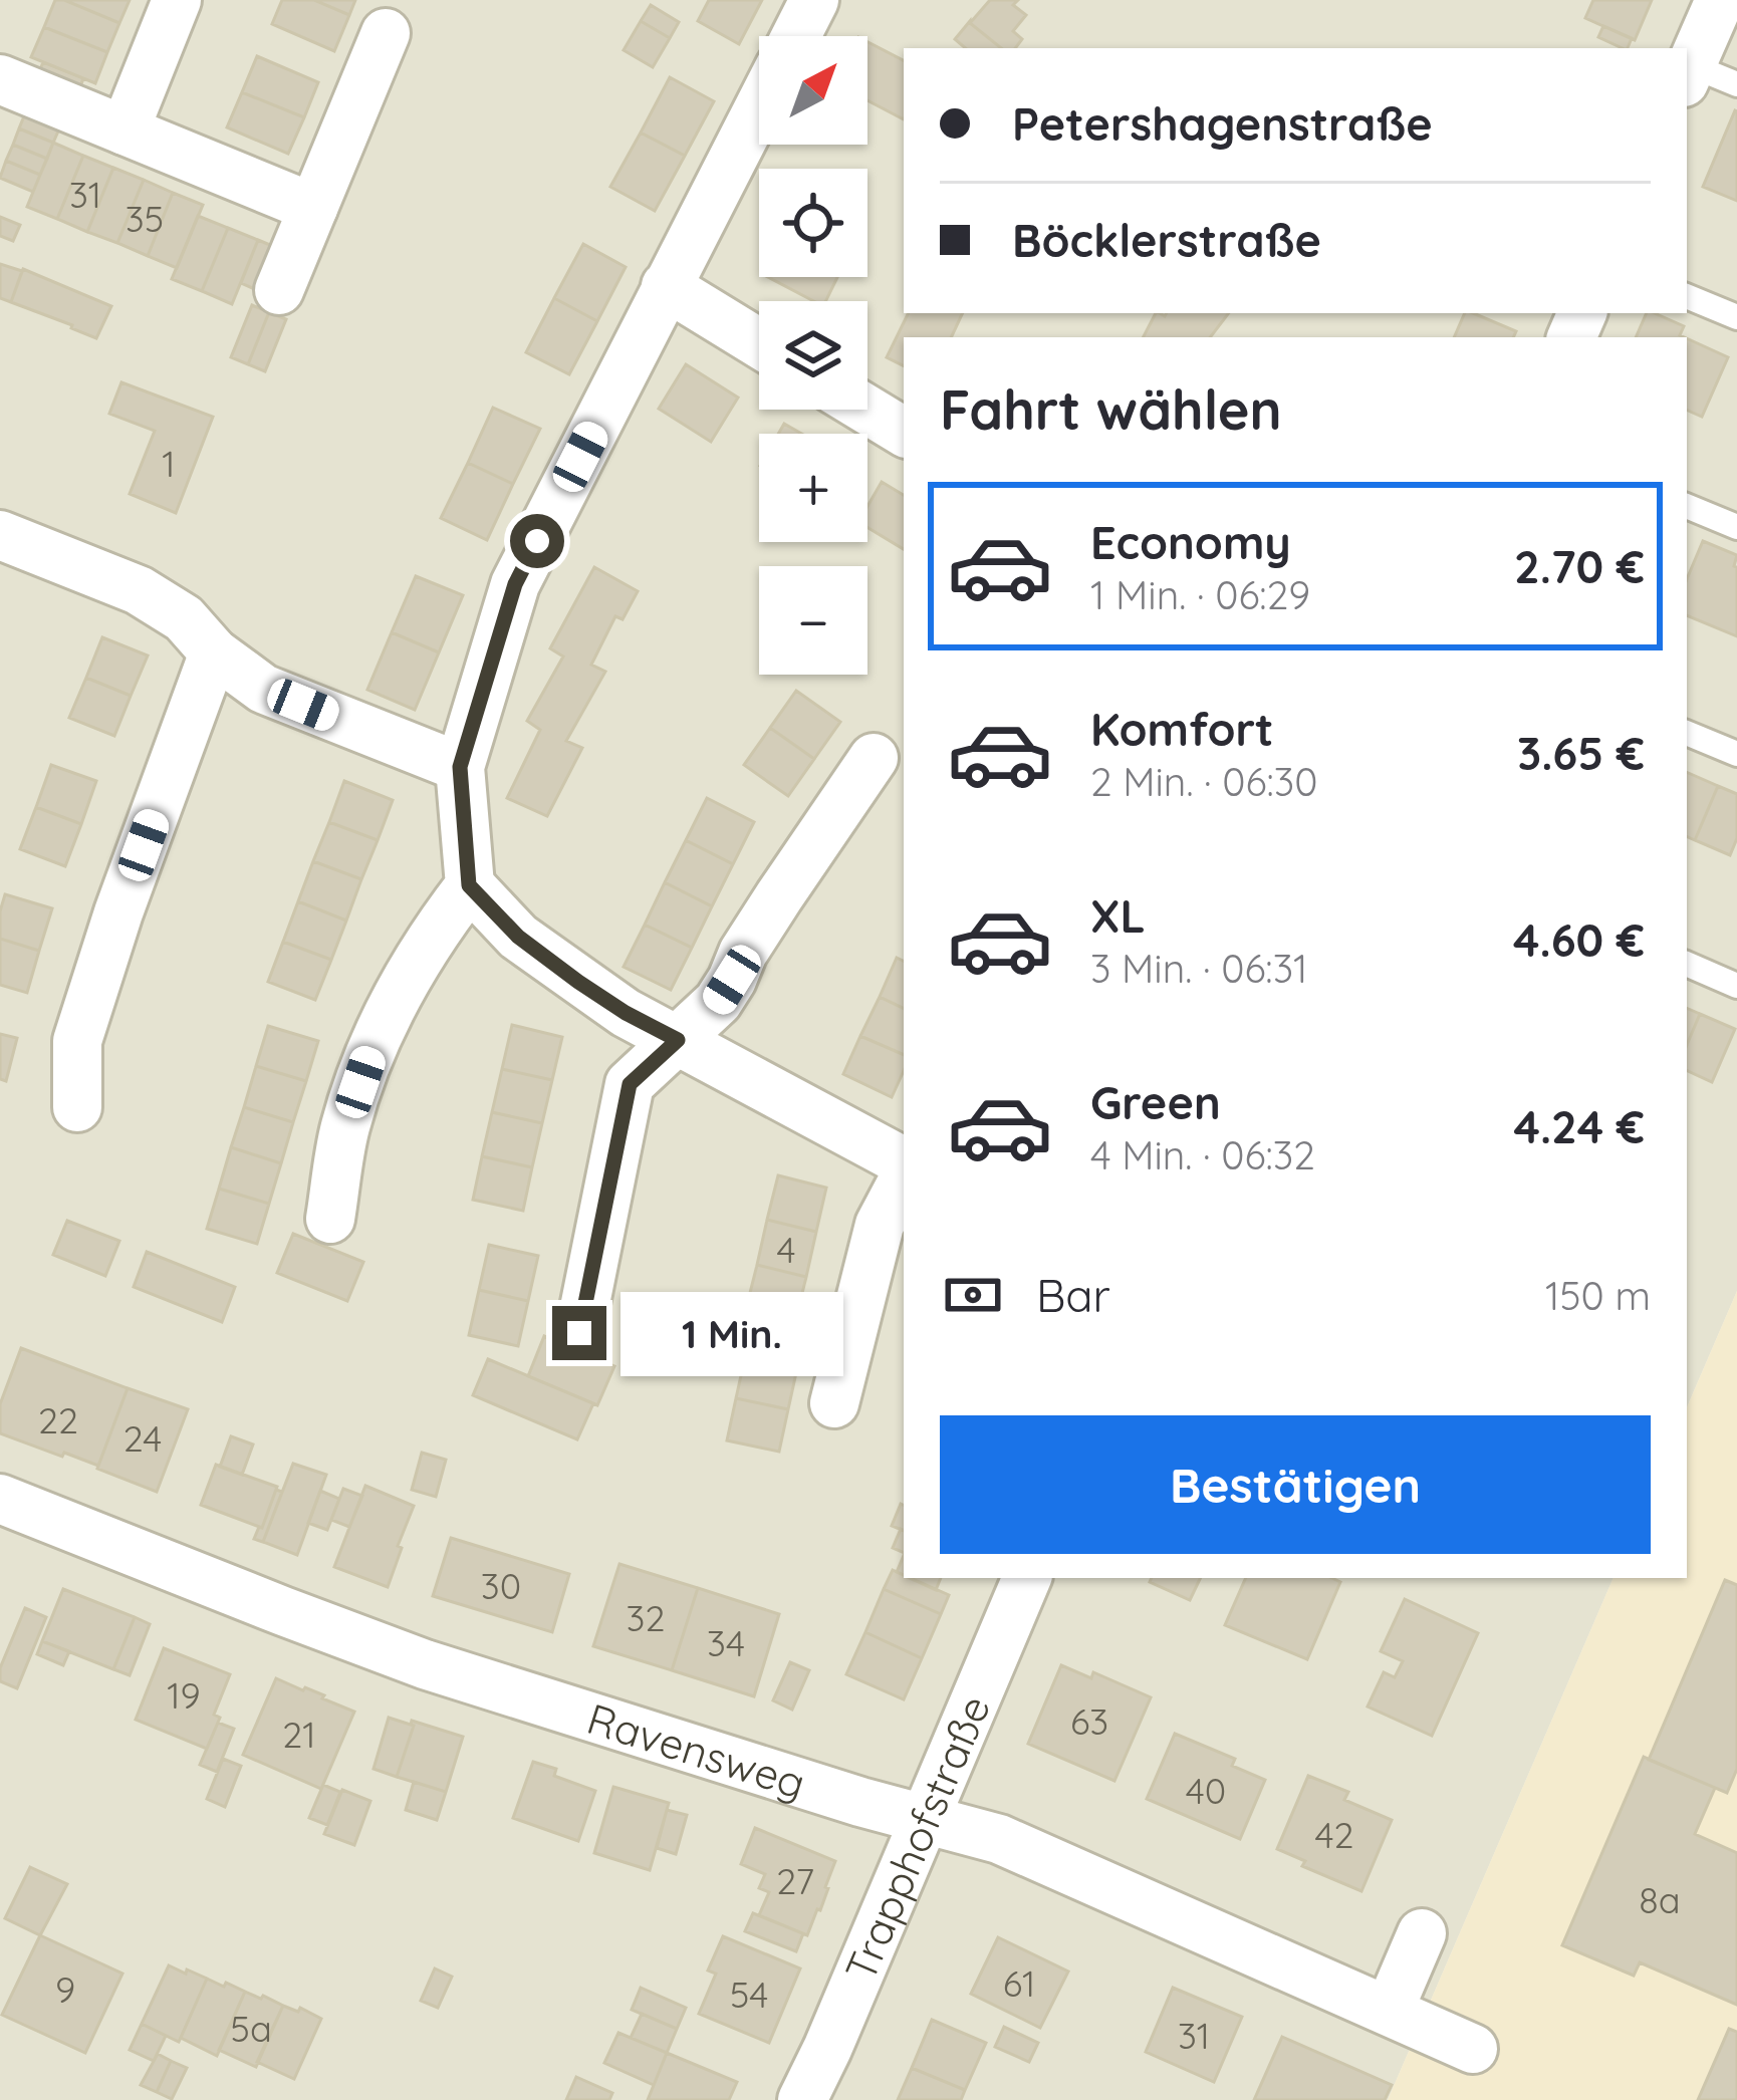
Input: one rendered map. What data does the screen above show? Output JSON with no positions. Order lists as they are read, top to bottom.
{
  "streets": {
    "street": ["Ravensweg", "Trapphofstraße"]
  },
  "crossings": [
    ["Ravensweg", "Trapphofstraße"]
  ],
  "house_numbers": [
    "31",
    "35",
    "1",
    "4",
    "22",
    "24",
    "30",
    "32",
    "34",
    "19",
    "63",
    "21",
    "40",
    "42",
    "27",
    "8a",
    "61",
    "9",
    "54",
    "5a",
    "31"
  ],
  "north": "top right",
  "page": {
    "map_buttons": ["+", "−"],
    "banner": ["Petershagenstraße", "Böcklerstraße"],
    "heading": "Fahrt wählen",
    "list": [
      {
        "name": "Economy",
        "note": "1 Min. · 06:29",
        "value": "2.70 €"
      },
      {
        "name": "Komfort",
        "note": "2 Min. · 06:30",
        "value": "3.65 €"
      },
      {
        "name": "XL",
        "note": "3 Min. · 06:31",
        "value": "4.60 €"
      },
      {
        "name": "Green",
        "note": "4 Min. · 06:32",
        "value": "4.24 €"
      }
    ],
    "pay": ["Bar", "150 m"],
    "bubble": "1 Min.",
    "buttons": "Bestätigen"
  }
}
